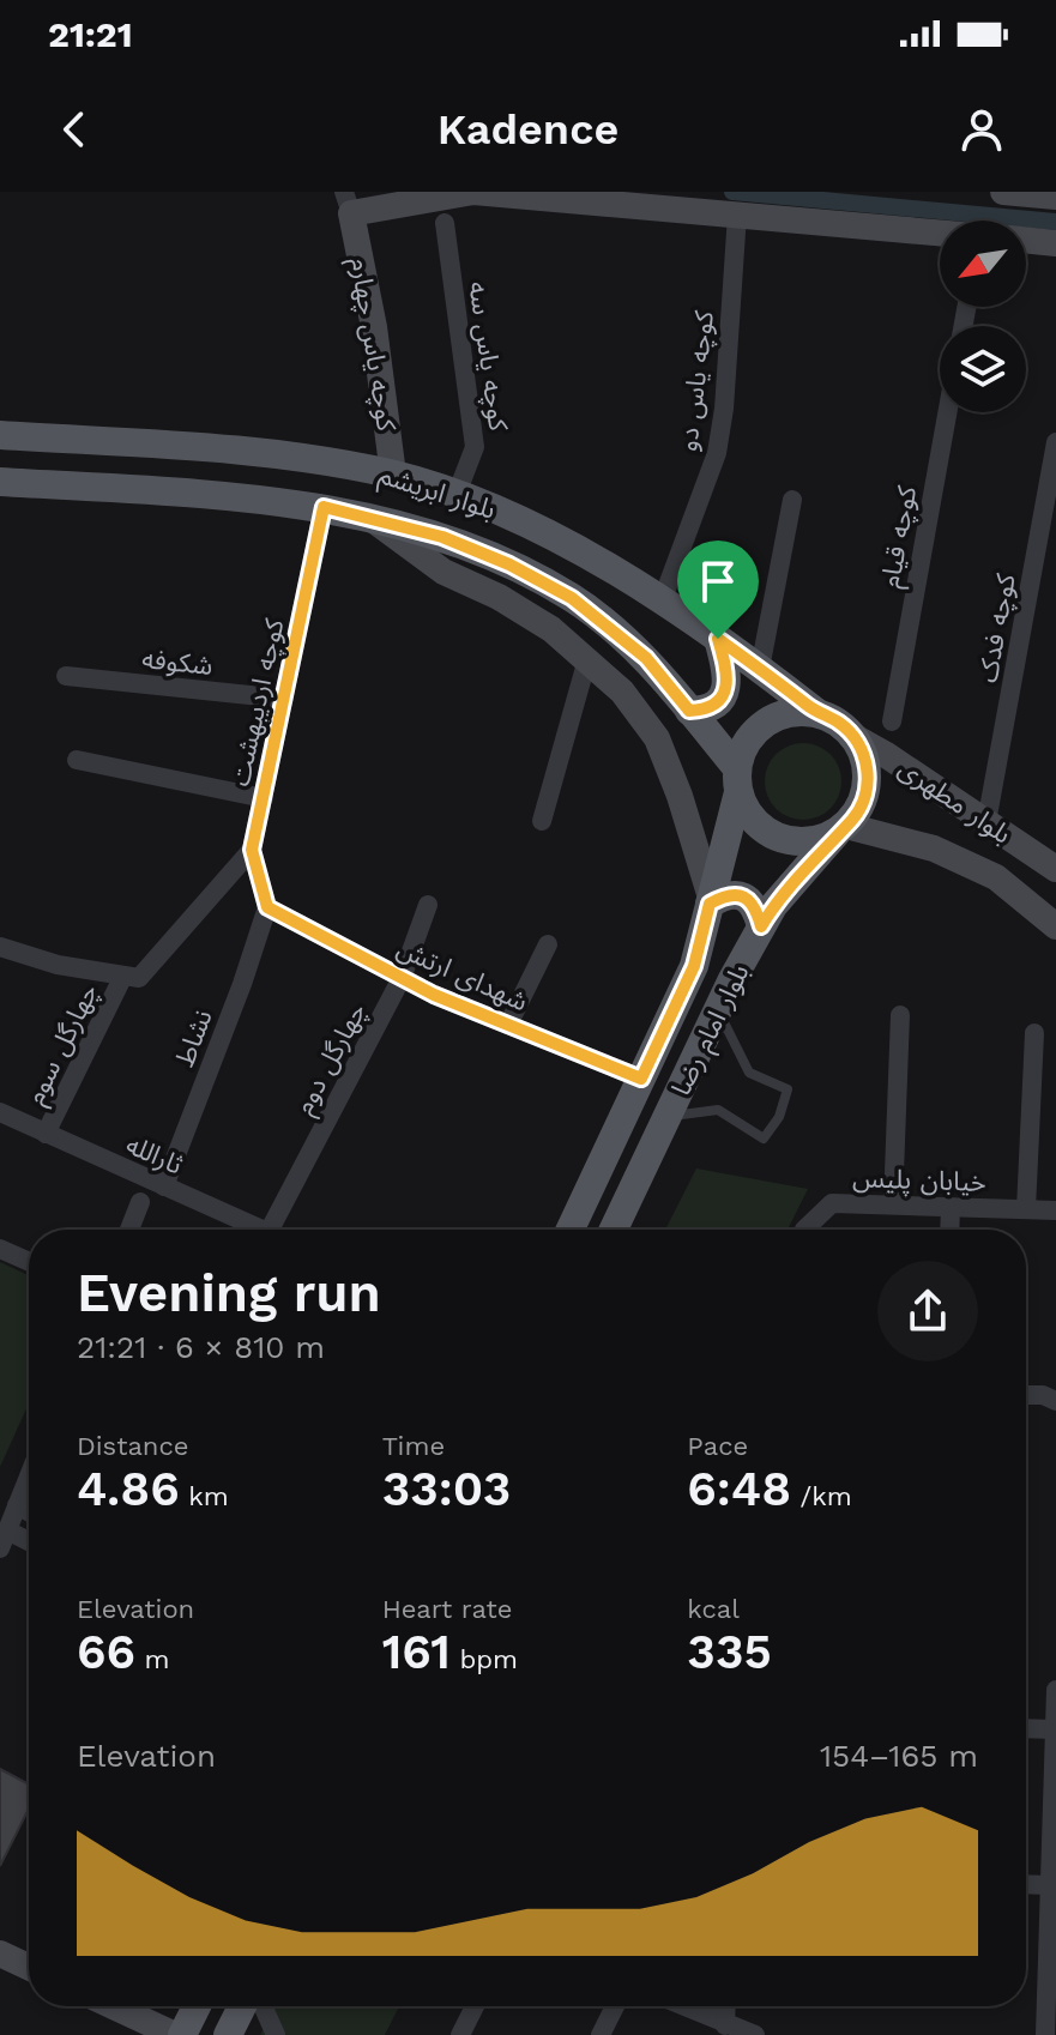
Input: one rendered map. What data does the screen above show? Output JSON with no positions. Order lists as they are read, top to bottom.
{
  "streets": {
    "main road": ["بلوار ابریشم", "بلوار امام رضا"],
    "street": [
      "کوچه یاس چهارم",
      "کوچه یاس سه",
      "کوچه یاس دو",
      "کوچه قیام",
      "کوچه فدک",
      "شکوفه",
      "کوچه اردیبهشت",
      "بلوار مطهری",
      "شهدای ارتش",
      "نشاط",
      "چهارگل سوم",
      "چهارگل دوم",
      "ثارالله",
      "خیابان پلیس"
    ]
  },
  "crossings": [
    ["کوچه یاس چهارم", "بلوار ابریشم"],
    ["کوچه یاس سه", "بلوار ابریشم"],
    ["کوچه یاس دو", "بلوار ابریشم"],
    ["بلوار ابریشم", "کوچه اردیبهشت"],
    ["بلوار ابریشم", "بلوار مطهری"],
    ["بلوار ابریشم", "بلوار امام رضا"],
    ["کوچه فدک", "بلوار مطهری"],
    ["شکوفه", "کوچه اردیبهشت"],
    ["کوچه اردیبهشت", "شهدای ارتش"],
    ["کوچه اردیبهشت", "نشاط"],
    ["بلوار مطهری", "بلوار امام رضا"],
    ["شهدای ارتش", "بلوار امام رضا"],
    ["شهدای ارتش", "نشاط"],
    ["شهدای ارتش", "چهارگل دوم"],
    ["نشاط", "ثارالله"],
    ["چهارگل سوم", "ثارالله"]
  ],
  "north": "bottom left",
  "page": {
    "status": "21:21",
    "header": "Kadence",
    "heading": ["Evening run", "21:21 · 6 × 810 m"],
    "stats": [
      ["Distance", "4.86 km"],
      ["Time", "33:03"],
      ["Pace", "6:48 /km"],
      ["Elevation", "66 m"],
      ["Heart rate", "161 bpm"],
      ["kcal", "335"]
    ],
    "chart": ["Elevation", "154–165 m"]
  }
}
